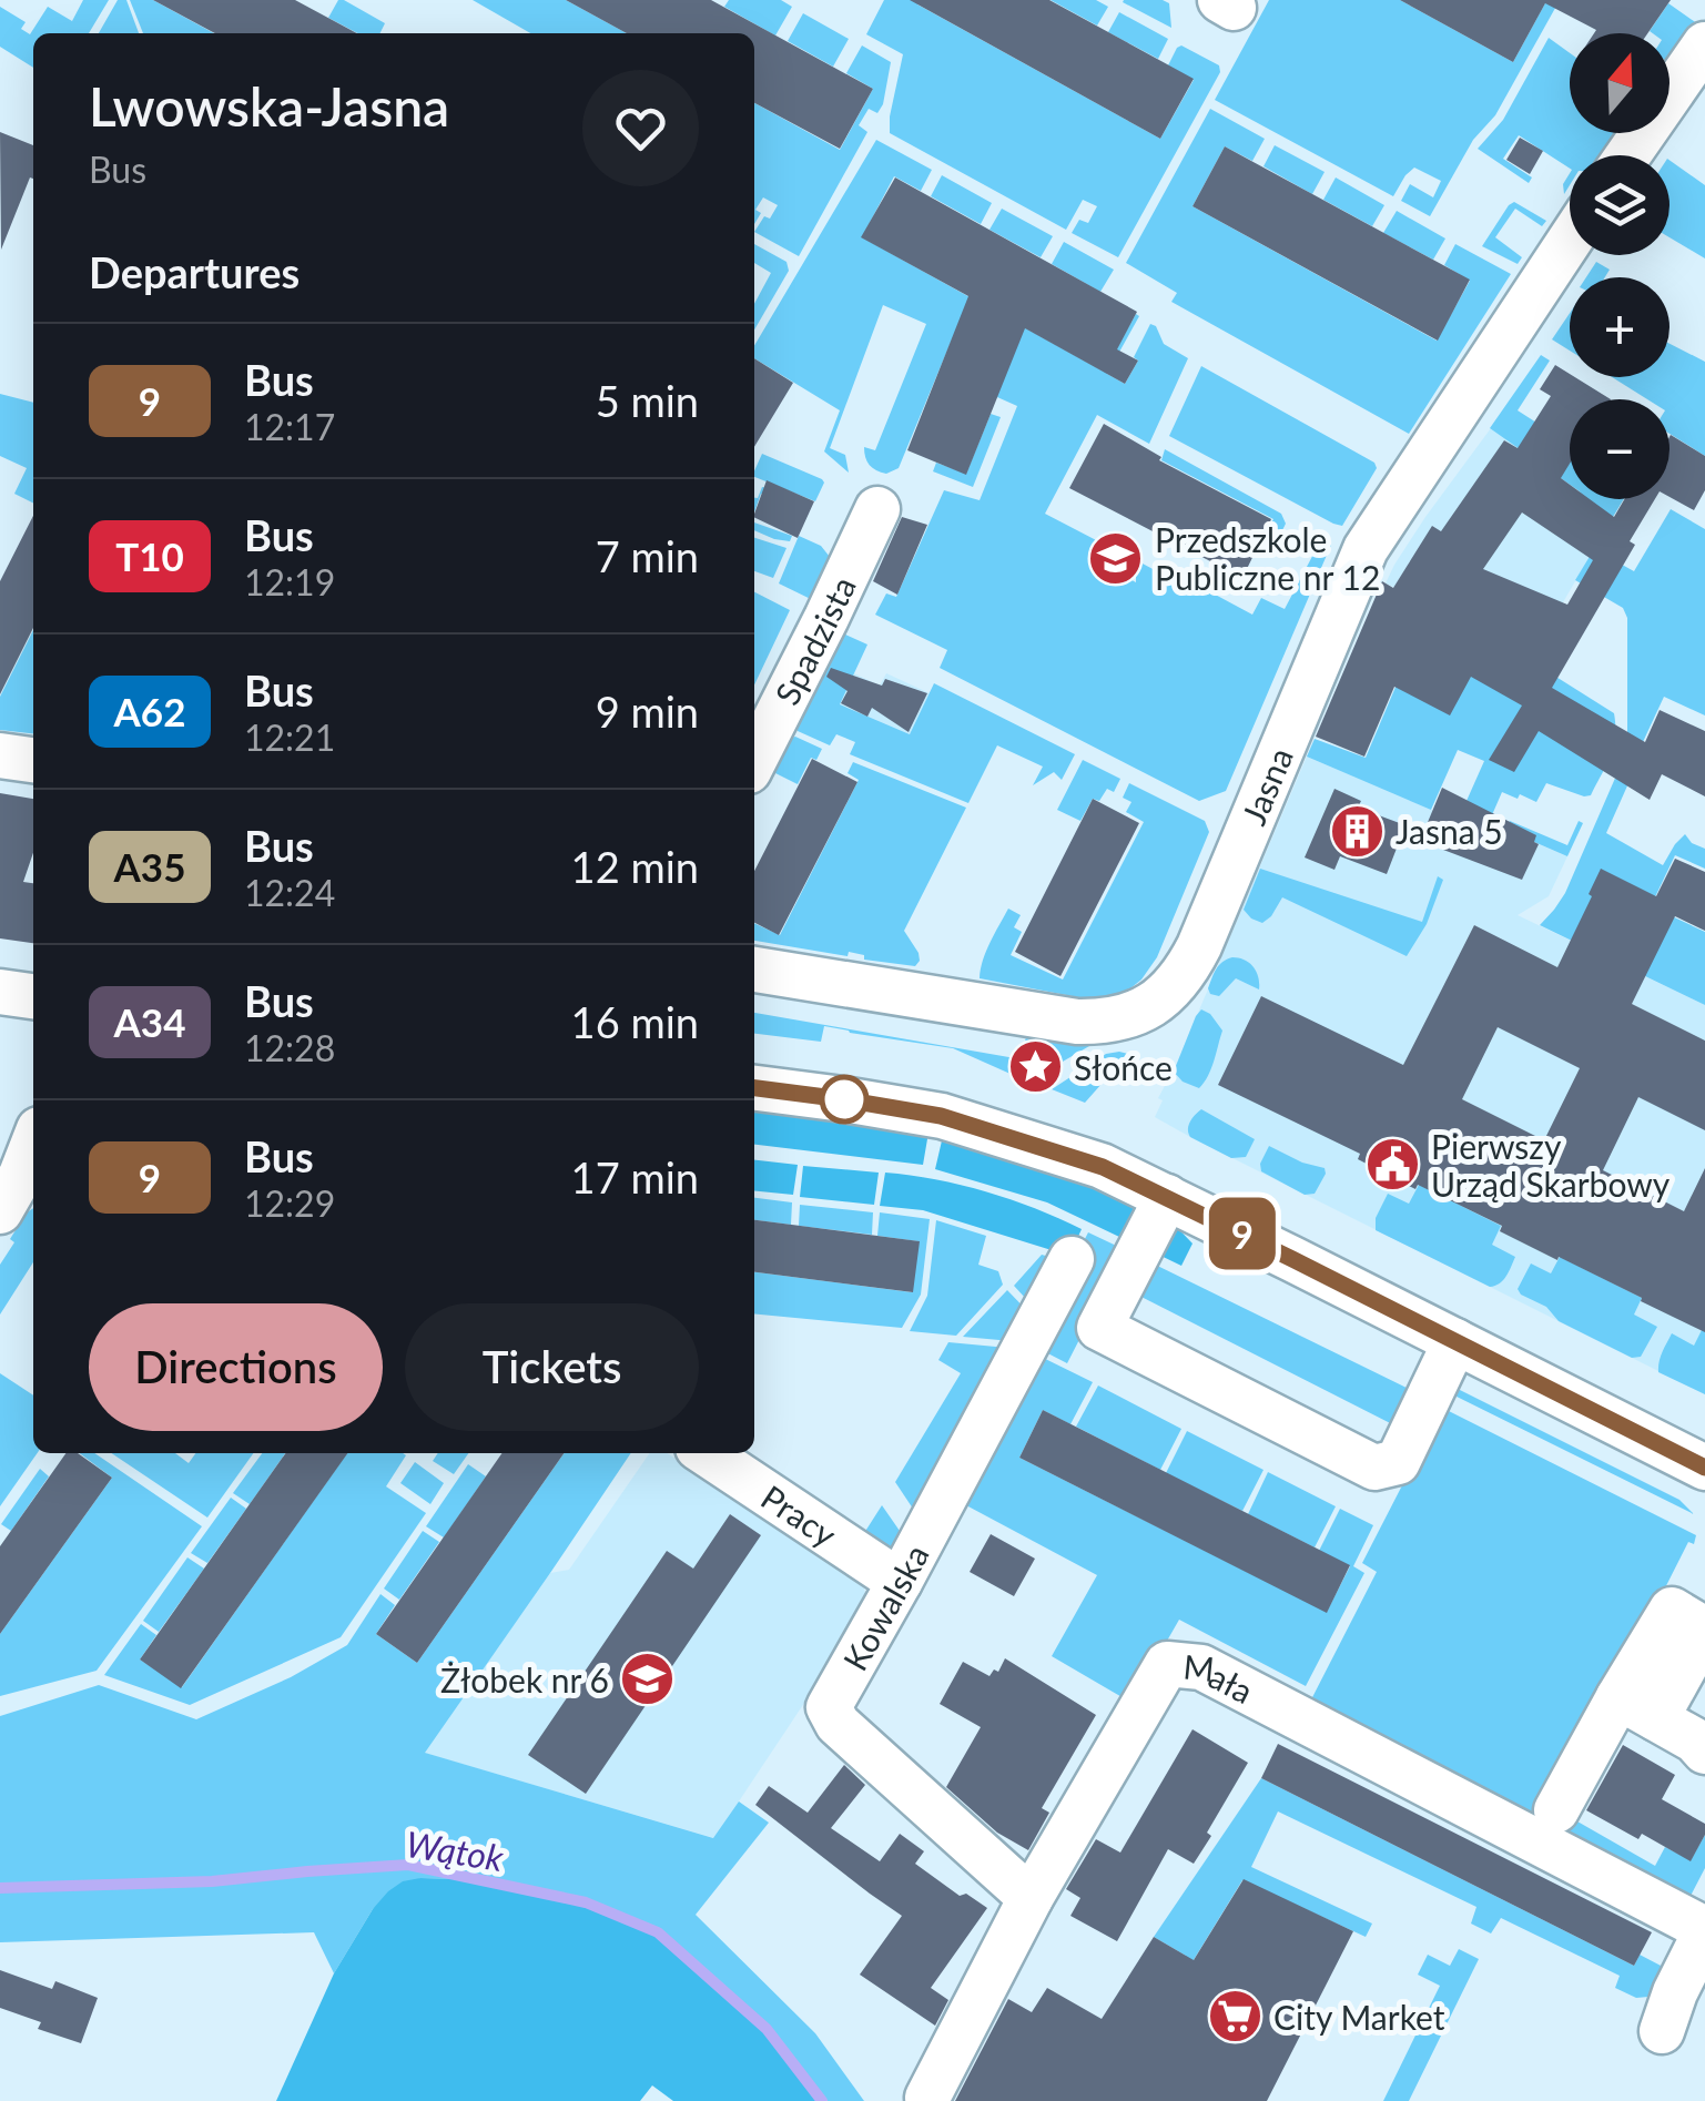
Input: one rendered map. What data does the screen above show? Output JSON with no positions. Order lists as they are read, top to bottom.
{
  "streets": {
    "street": [
      "Spadzista",
      "Jasna",
      "Pracy",
      "Kowalska",
      "Mała"
    ]
  },
  "crossings": [
    ["Pracy", "Kowalska"],
    ["Kowalska", "Mała"]
  ],
  "water": ["Wątok"],
  "places": {
    "school or university": ["Przedszkole Publiczne nr 12", "Żłobek nr 6"],
    "building": ["Jasna 5"],
    "place": ["Słońce"],
    "public building": ["Pierwszy Urząd Skarbowy"],
    "supermarket": ["City Market"]
  },
  "lines": ["bus line 9"],
  "north": "top",
  "page": {
    "on_map": "9",
    "map_buttons": ["+", "−"],
    "heading": [
      ["Lwowska-Jasna", "Bus"],
      "Departures"
    ],
    "list": [
      {
        "mark": "9",
        "name": "Bus",
        "note": "12:17",
        "value": "5 min"
      },
      {
        "mark": "T10",
        "name": "Bus",
        "note": "12:19",
        "value": "7 min"
      },
      {
        "mark": "A62",
        "name": "Bus",
        "note": "12:21",
        "value": "9 min"
      },
      {
        "mark": "A35",
        "name": "Bus",
        "note": "12:24",
        "value": "12 min"
      },
      {
        "mark": "A34",
        "name": "Bus",
        "note": "12:28",
        "value": "16 min"
      },
      {
        "mark": "9",
        "name": "Bus",
        "note": "12:29",
        "value": "17 min"
      }
    ],
    "buttons": ["Directions", "Tickets"]
  }
}
